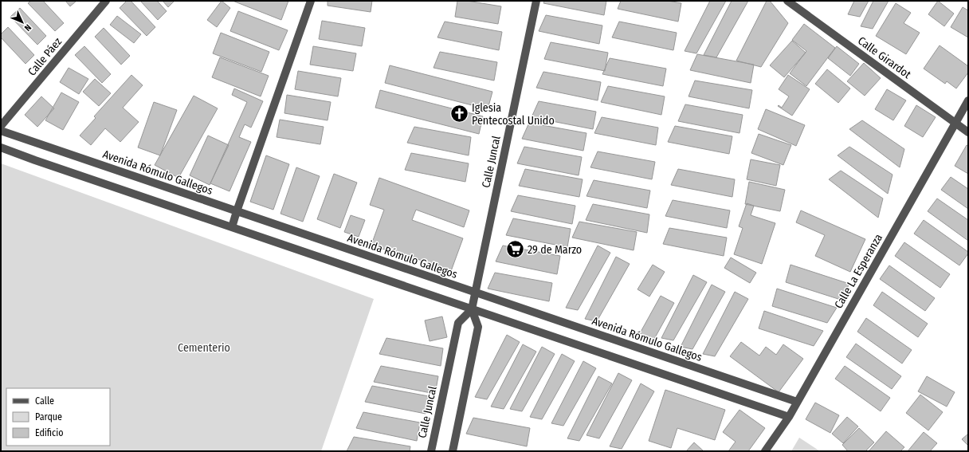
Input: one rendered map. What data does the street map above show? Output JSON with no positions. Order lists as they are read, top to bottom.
{
  "streets": {
    "street": [
      "Calle Páez",
      "Calle Girardot",
      "Calle Juncal",
      "Avenida Rómulo Gallegos",
      "Calle La Esperanza"
    ]
  },
  "crossings": [
    ["Calle Girardot", "Calle La Esperanza"],
    ["Calle Juncal", "Avenida Rómulo Gallegos"],
    ["Avenida Rómulo Gallegos", "Calle La Esperanza"]
  ],
  "parks": ["Cementerio"],
  "places": {
    "church": ["Iglesia Pentecostal Unido"],
    "supermarket": ["29 de Marzo"]
  },
  "legend": ["Calle", "Parque", "Edificio"],
  "north": "bottom right"
}
